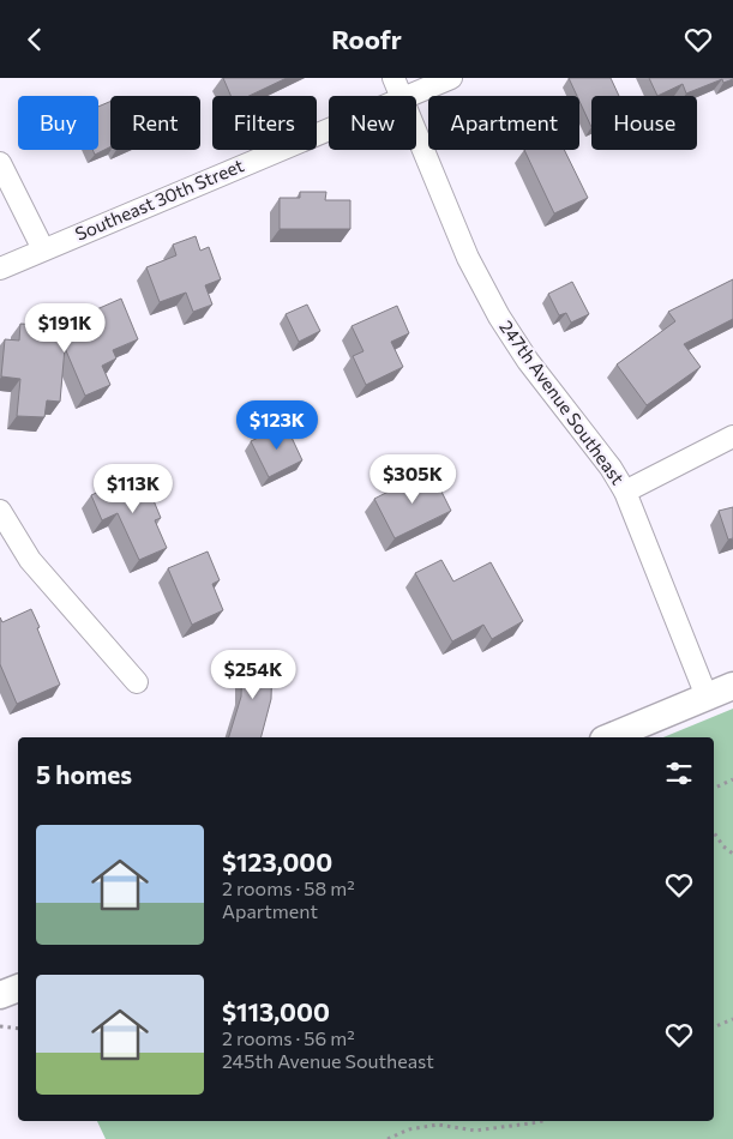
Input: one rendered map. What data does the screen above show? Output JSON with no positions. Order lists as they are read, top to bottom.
{
  "streets": {
    "street": ["Southeast 30th Street", "247th Avenue Southeast"]
  },
  "page": {
    "header": "Roofr",
    "chip": [
      "Buy",
      "Rent",
      "Filters",
      "New",
      "Apartment",
      "House"
    ],
    "price": [
      "$191K",
      "$123K",
      "$305K",
      "$113K",
      "$254K"
    ],
    "heading": "5 homes",
    "list": [
      {
        "name": "$123,000",
        "note": "2 rooms · 58 m² · Apartment"
      },
      {
        "name": "$113,000",
        "note": "2 rooms · 56 m² · 245th Avenue Southeast"
      }
    ]
  }
}
